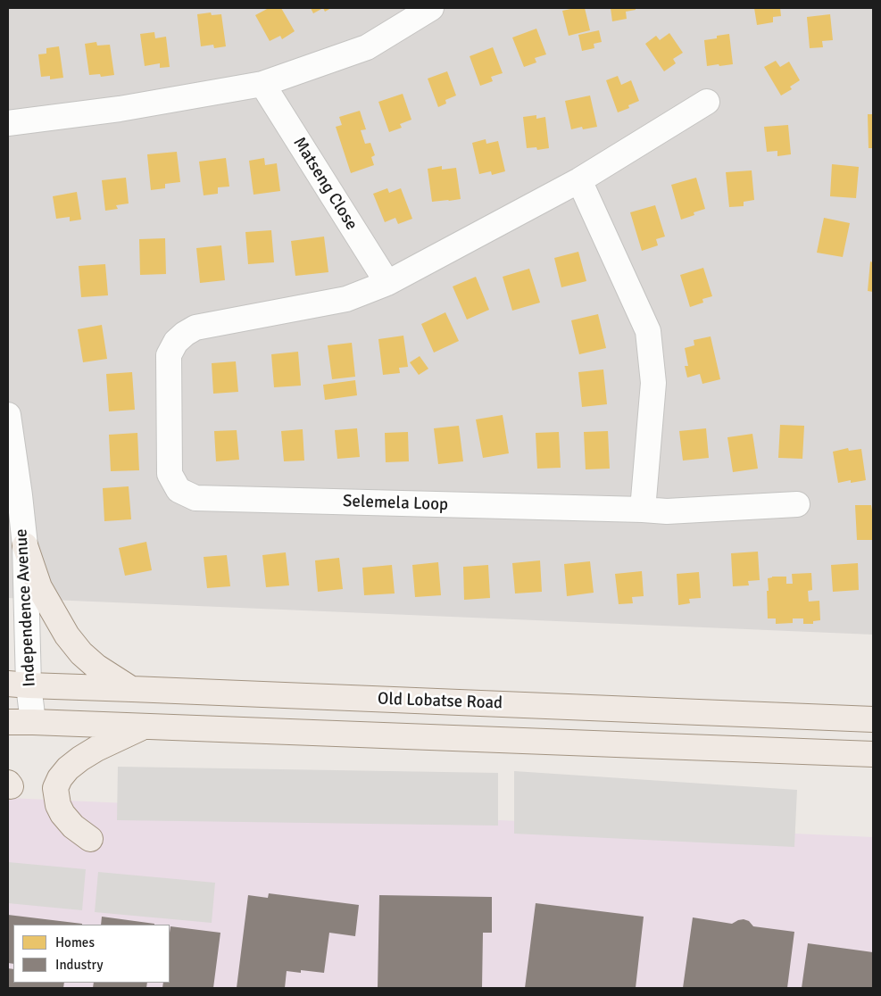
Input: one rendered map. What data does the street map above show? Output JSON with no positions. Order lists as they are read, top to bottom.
{
  "streets": {
    "main road": ["Old Lobatse Road"],
    "street": ["Matseng Close", "Selemela Loop", "Independence Avenue"]
  },
  "crossings": [
    ["Matseng Close", "Selemela Loop"],
    ["Independence Avenue", "Old Lobatse Road"]
  ],
  "legend": ["Homes", "Industry"]
}
